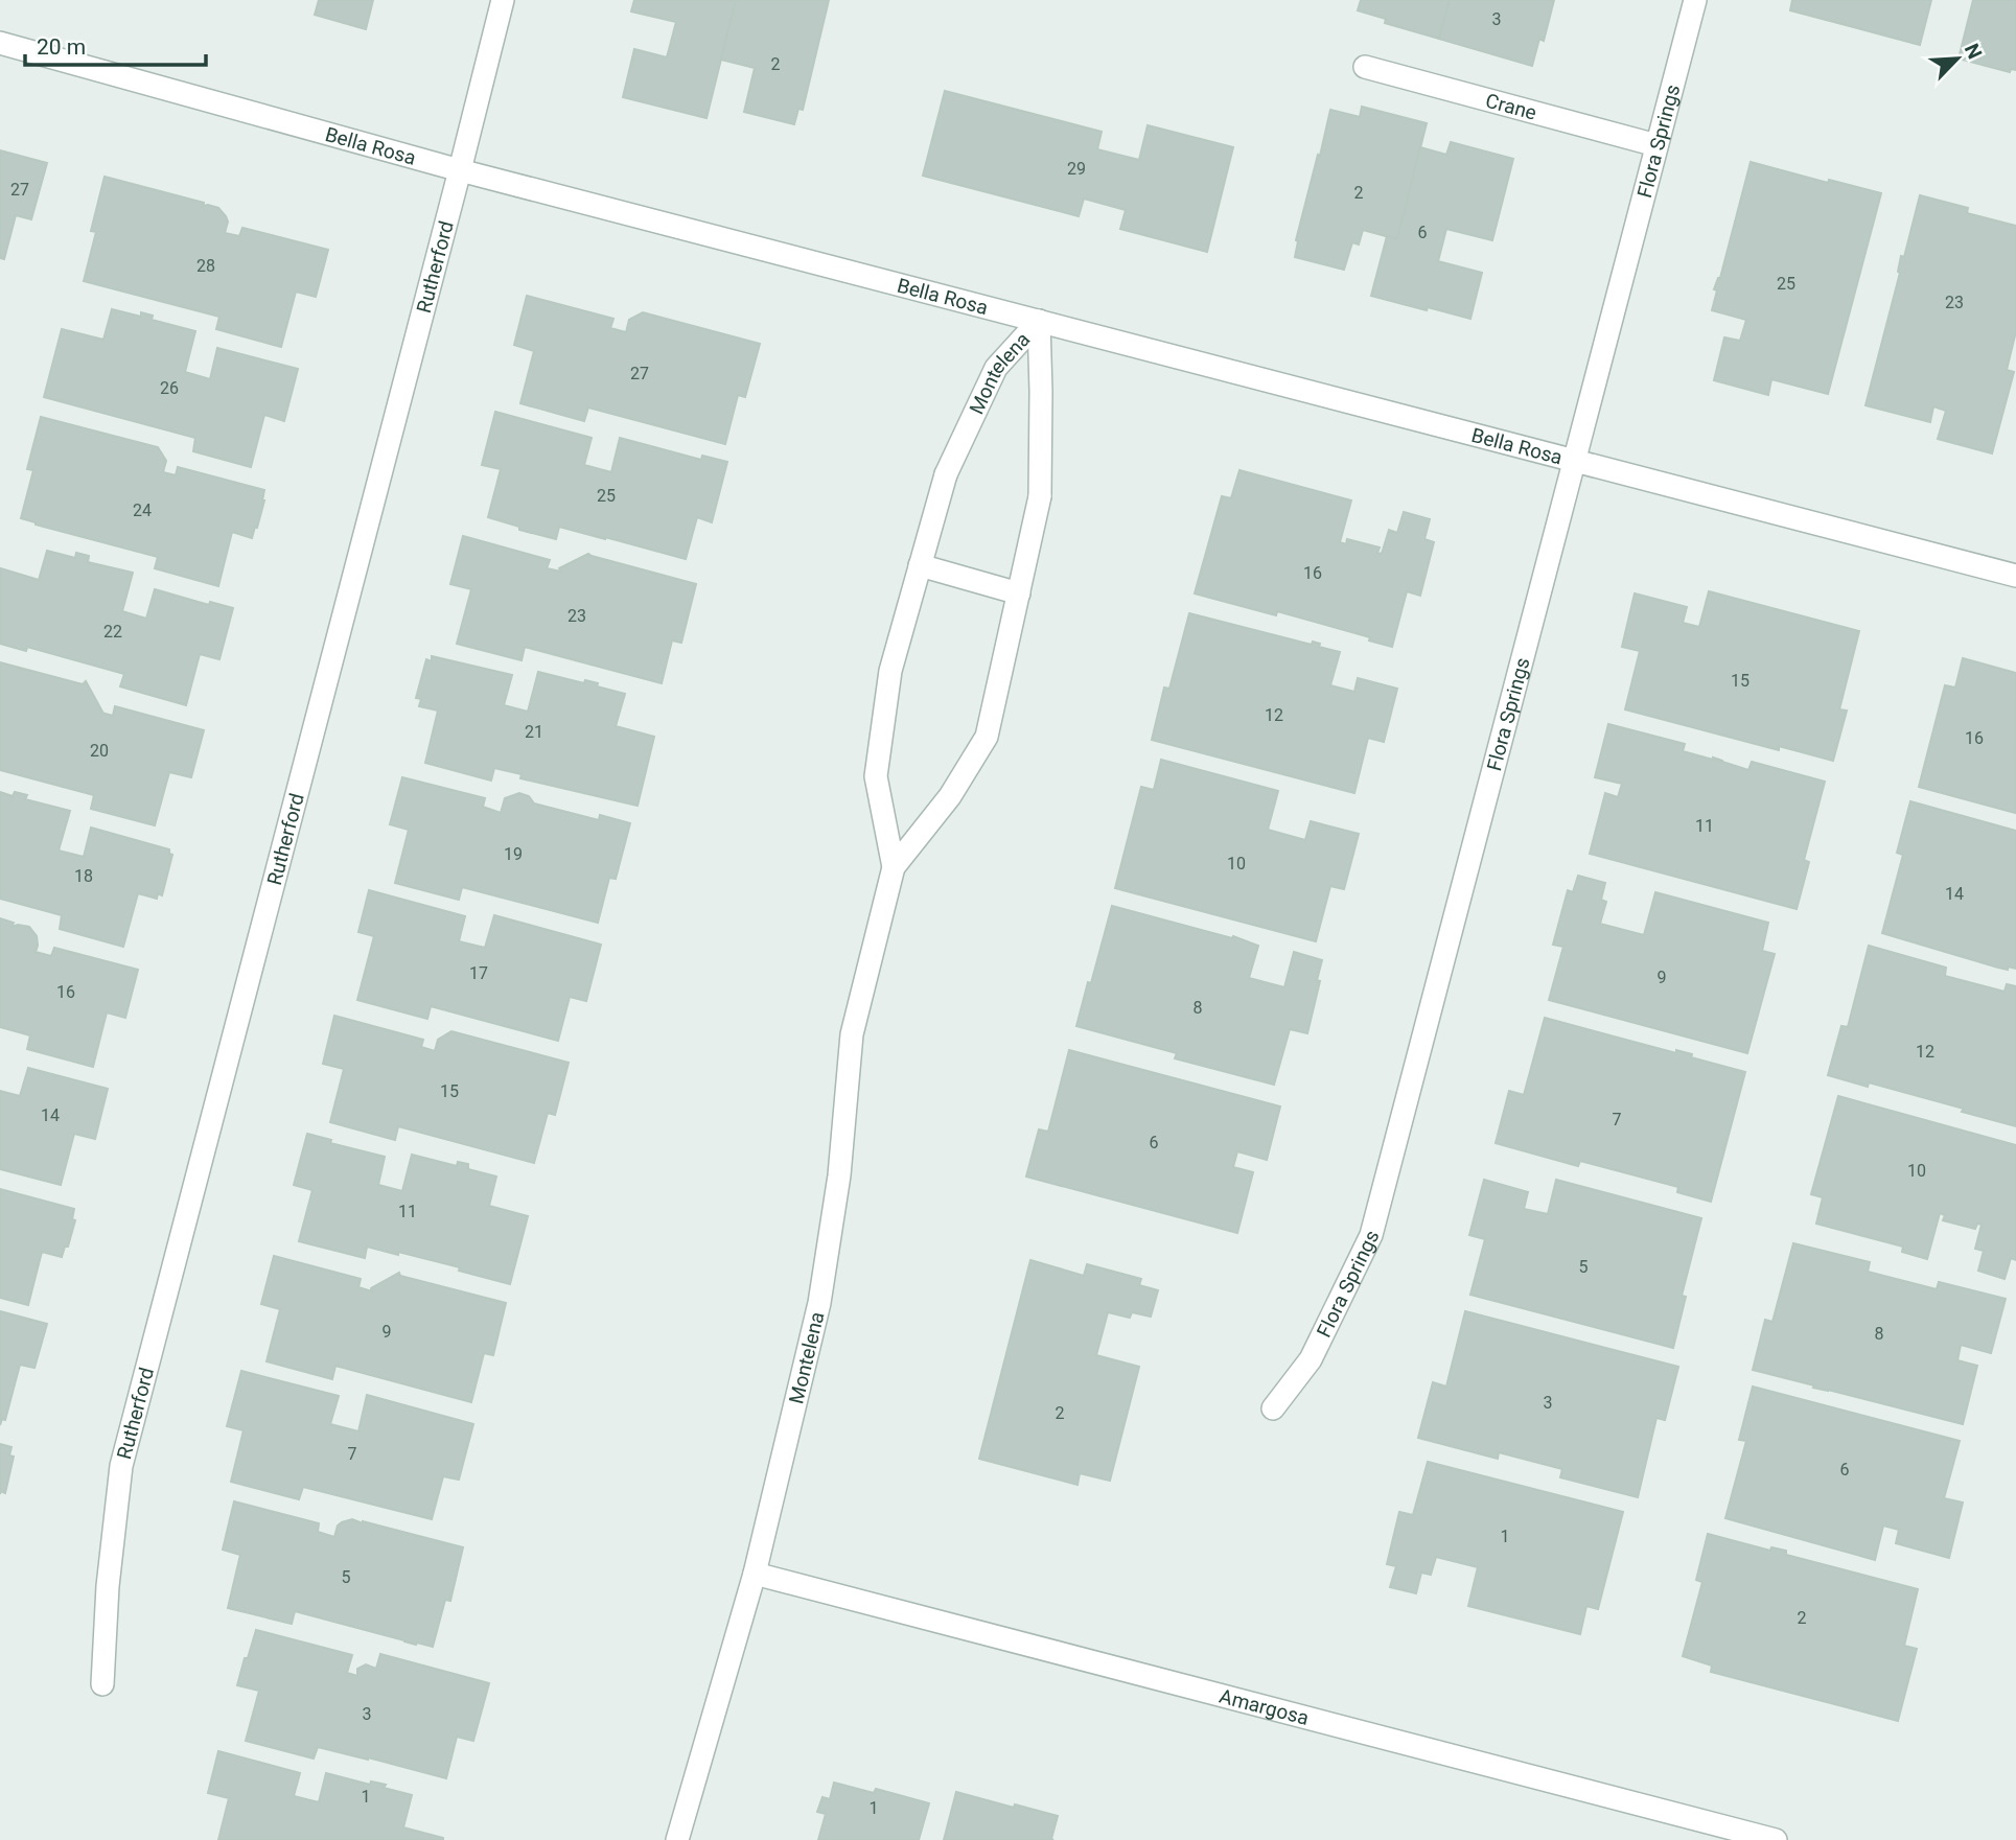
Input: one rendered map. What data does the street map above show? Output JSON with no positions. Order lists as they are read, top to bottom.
{
  "streets": {
    "street": [
      "Crane",
      "Flora Springs",
      "Bella Rosa",
      "Rutherford",
      "Montelena",
      "Amargosa"
    ]
  },
  "crossings": [
    ["Crane", "Flora Springs"],
    ["Flora Springs", "Bella Rosa"],
    ["Bella Rosa", "Rutherford"],
    ["Bella Rosa", "Montelena"],
    ["Montelena", "Amargosa"]
  ],
  "house_numbers": [
    "3",
    "2",
    "29",
    "27",
    "2",
    "6",
    "28",
    "25",
    "23",
    "27",
    "26",
    "25",
    "24",
    "16",
    "23",
    "22",
    "15",
    "12",
    "21",
    "16",
    "20",
    "11",
    "19",
    "10",
    "18",
    "14",
    "17",
    "9",
    "16",
    "8",
    "12",
    "15",
    "14",
    "7",
    "6",
    "10",
    "11",
    "5",
    "9",
    "8",
    "3",
    "2",
    "7",
    "6",
    "1",
    "5",
    "2",
    "3",
    "1",
    "1"
  ],
  "scale_bar": "20 m",
  "north": "top right"
}
